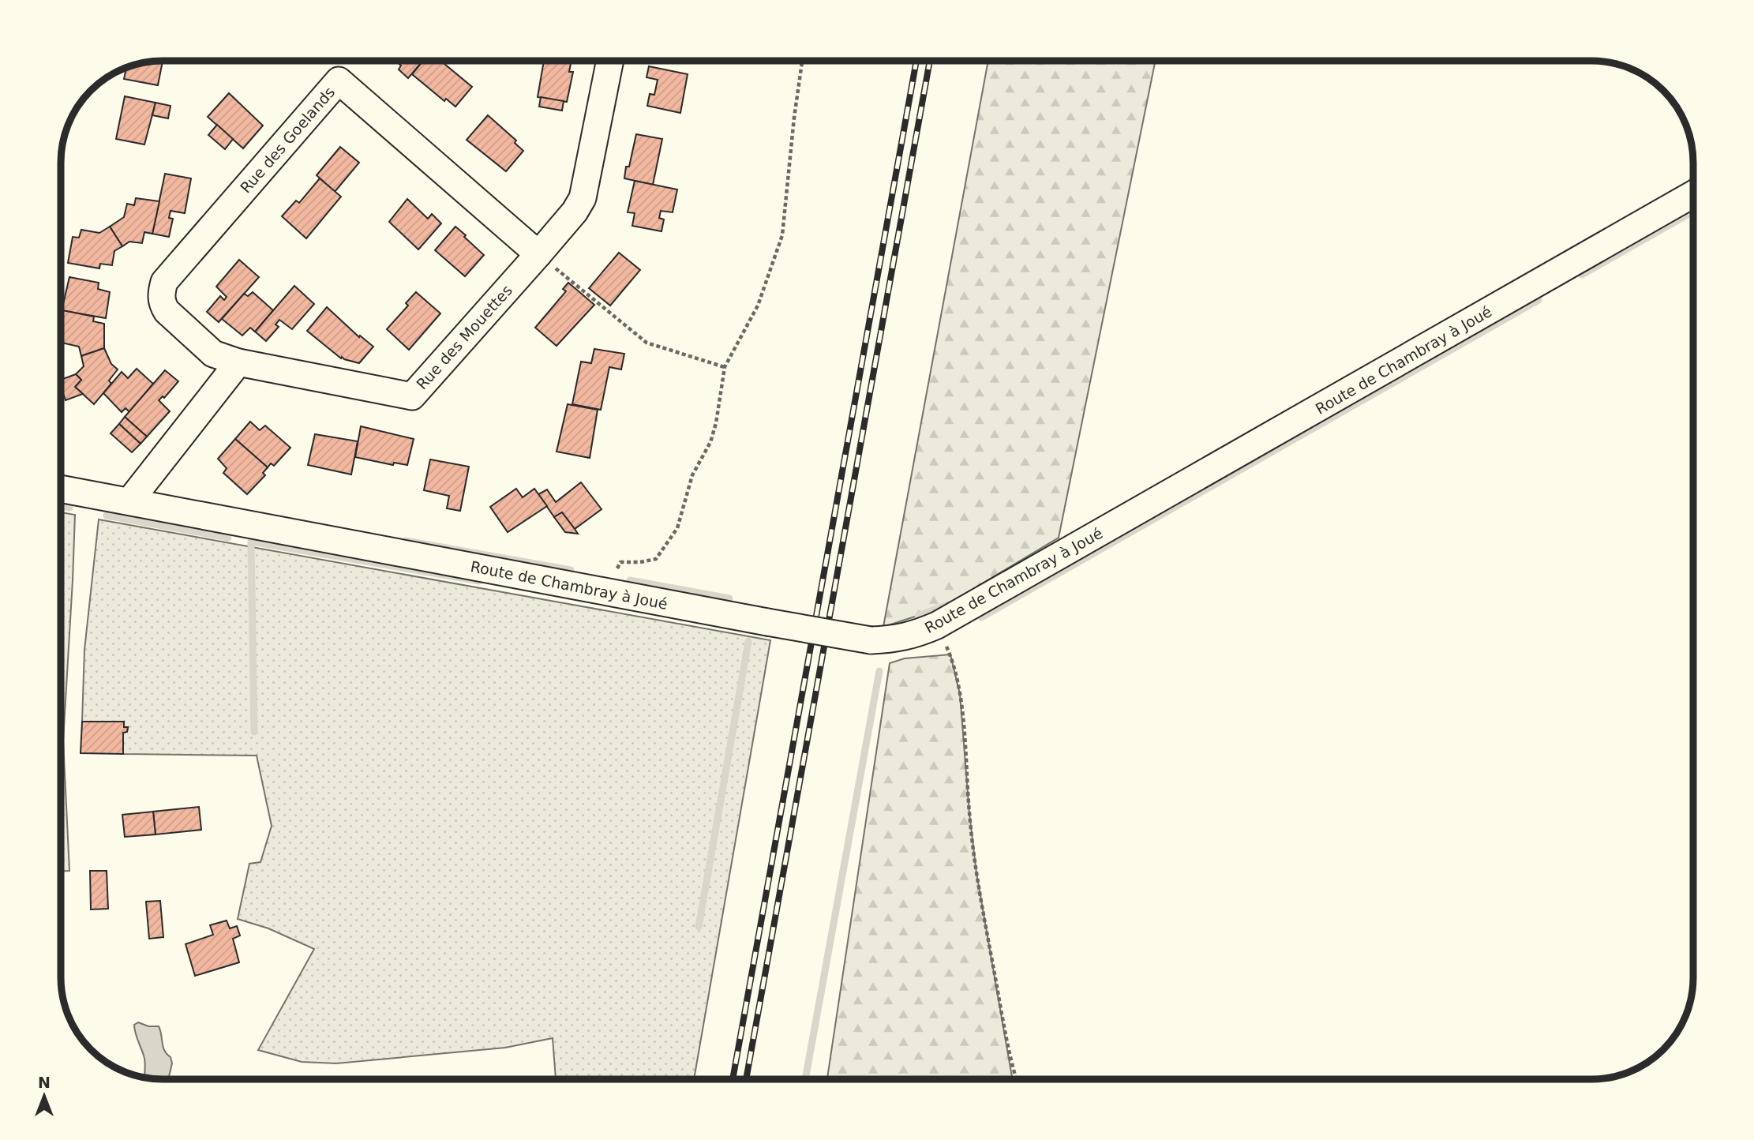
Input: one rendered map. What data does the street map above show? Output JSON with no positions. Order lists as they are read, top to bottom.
{
  "streets": {
    "street": ["Rue des Goelands", "Rue des Mouettes", "Route de Chambray à Joué"]
  },
  "crossings": [
    ["Rue des Goelands", "Rue des Mouettes"]
  ],
  "north": "top"
}
